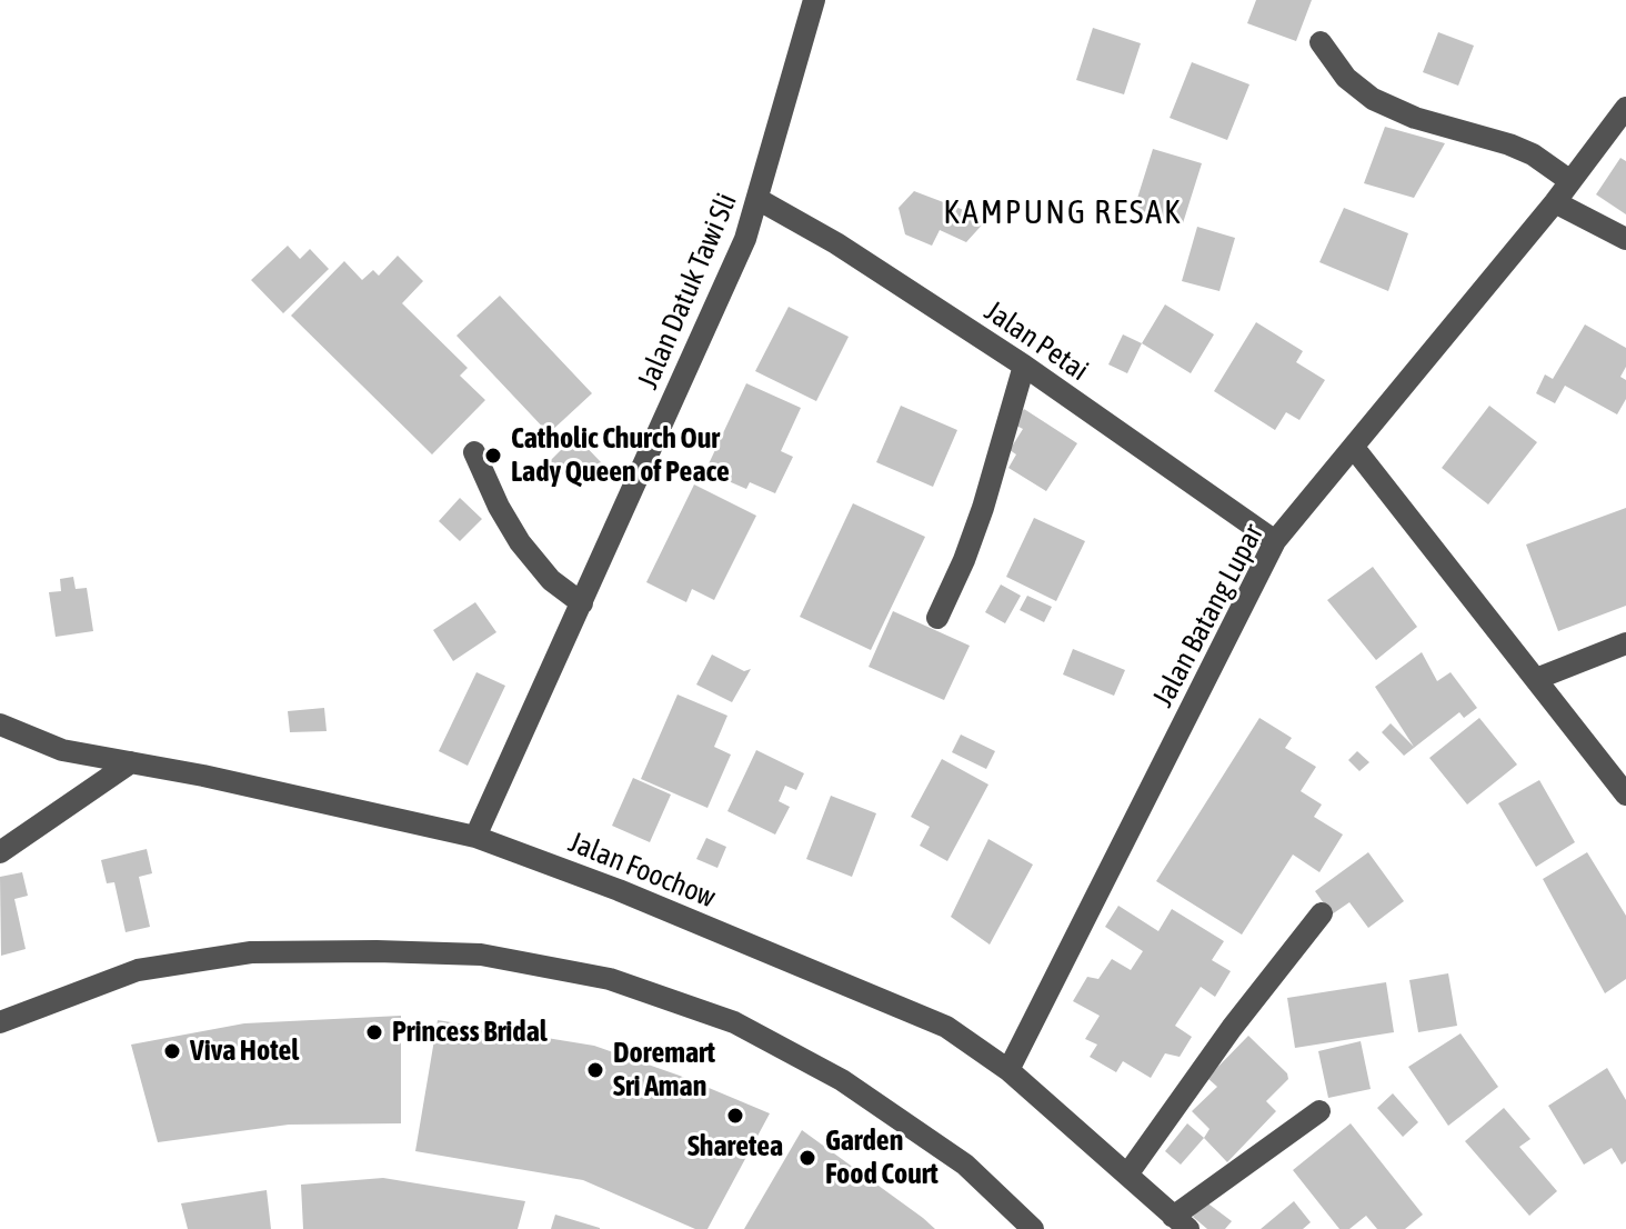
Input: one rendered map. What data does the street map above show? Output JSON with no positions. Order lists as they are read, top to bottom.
{
  "streets": {
    "street": [
      "Jalan Datuk Tawi Sli",
      "Jalan Petai",
      "Jalan Batang Lupar",
      "Jalan Foochow"
    ]
  },
  "crossings": [
    ["Jalan Datuk Tawi Sli", "Jalan Petai"],
    ["Jalan Datuk Tawi Sli", "Jalan Foochow"],
    ["Jalan Petai", "Jalan Batang Lupar"],
    ["Jalan Batang Lupar", "Jalan Foochow"]
  ],
  "districts": ["KAMPUNG RESAK"],
  "places": [
    "Catholic Church Our Lady Queen of Peace",
    "Princess Bridal",
    "Viva Hotel",
    "Doremart Sri Aman",
    "Sharetea",
    "Garden Food Court"
  ]
}
